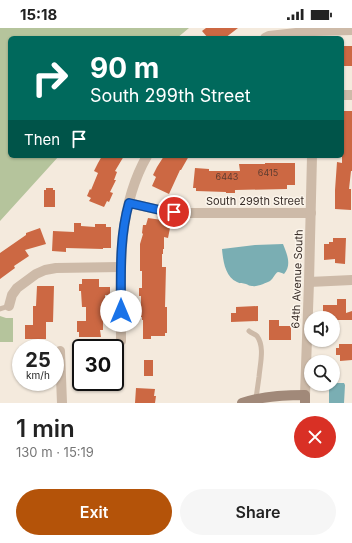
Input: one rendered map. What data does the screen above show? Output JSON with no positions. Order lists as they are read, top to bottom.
{
  "streets": {
    "street": ["South 299th Street", "64th Avenue South"]
  },
  "crossings": [
    ["South 299th Street", "64th Avenue South"]
  ],
  "house_numbers": ["6415", "6443"],
  "page": {
    "status": "15:18",
    "turn": ["90 m", "South 299th Street"],
    "then": "Then",
    "speed": "25 km/h",
    "limit": "30",
    "heading": ["1 min", "130 m · 15:19"],
    "buttons": ["Exit", "Share"]
  }
}
